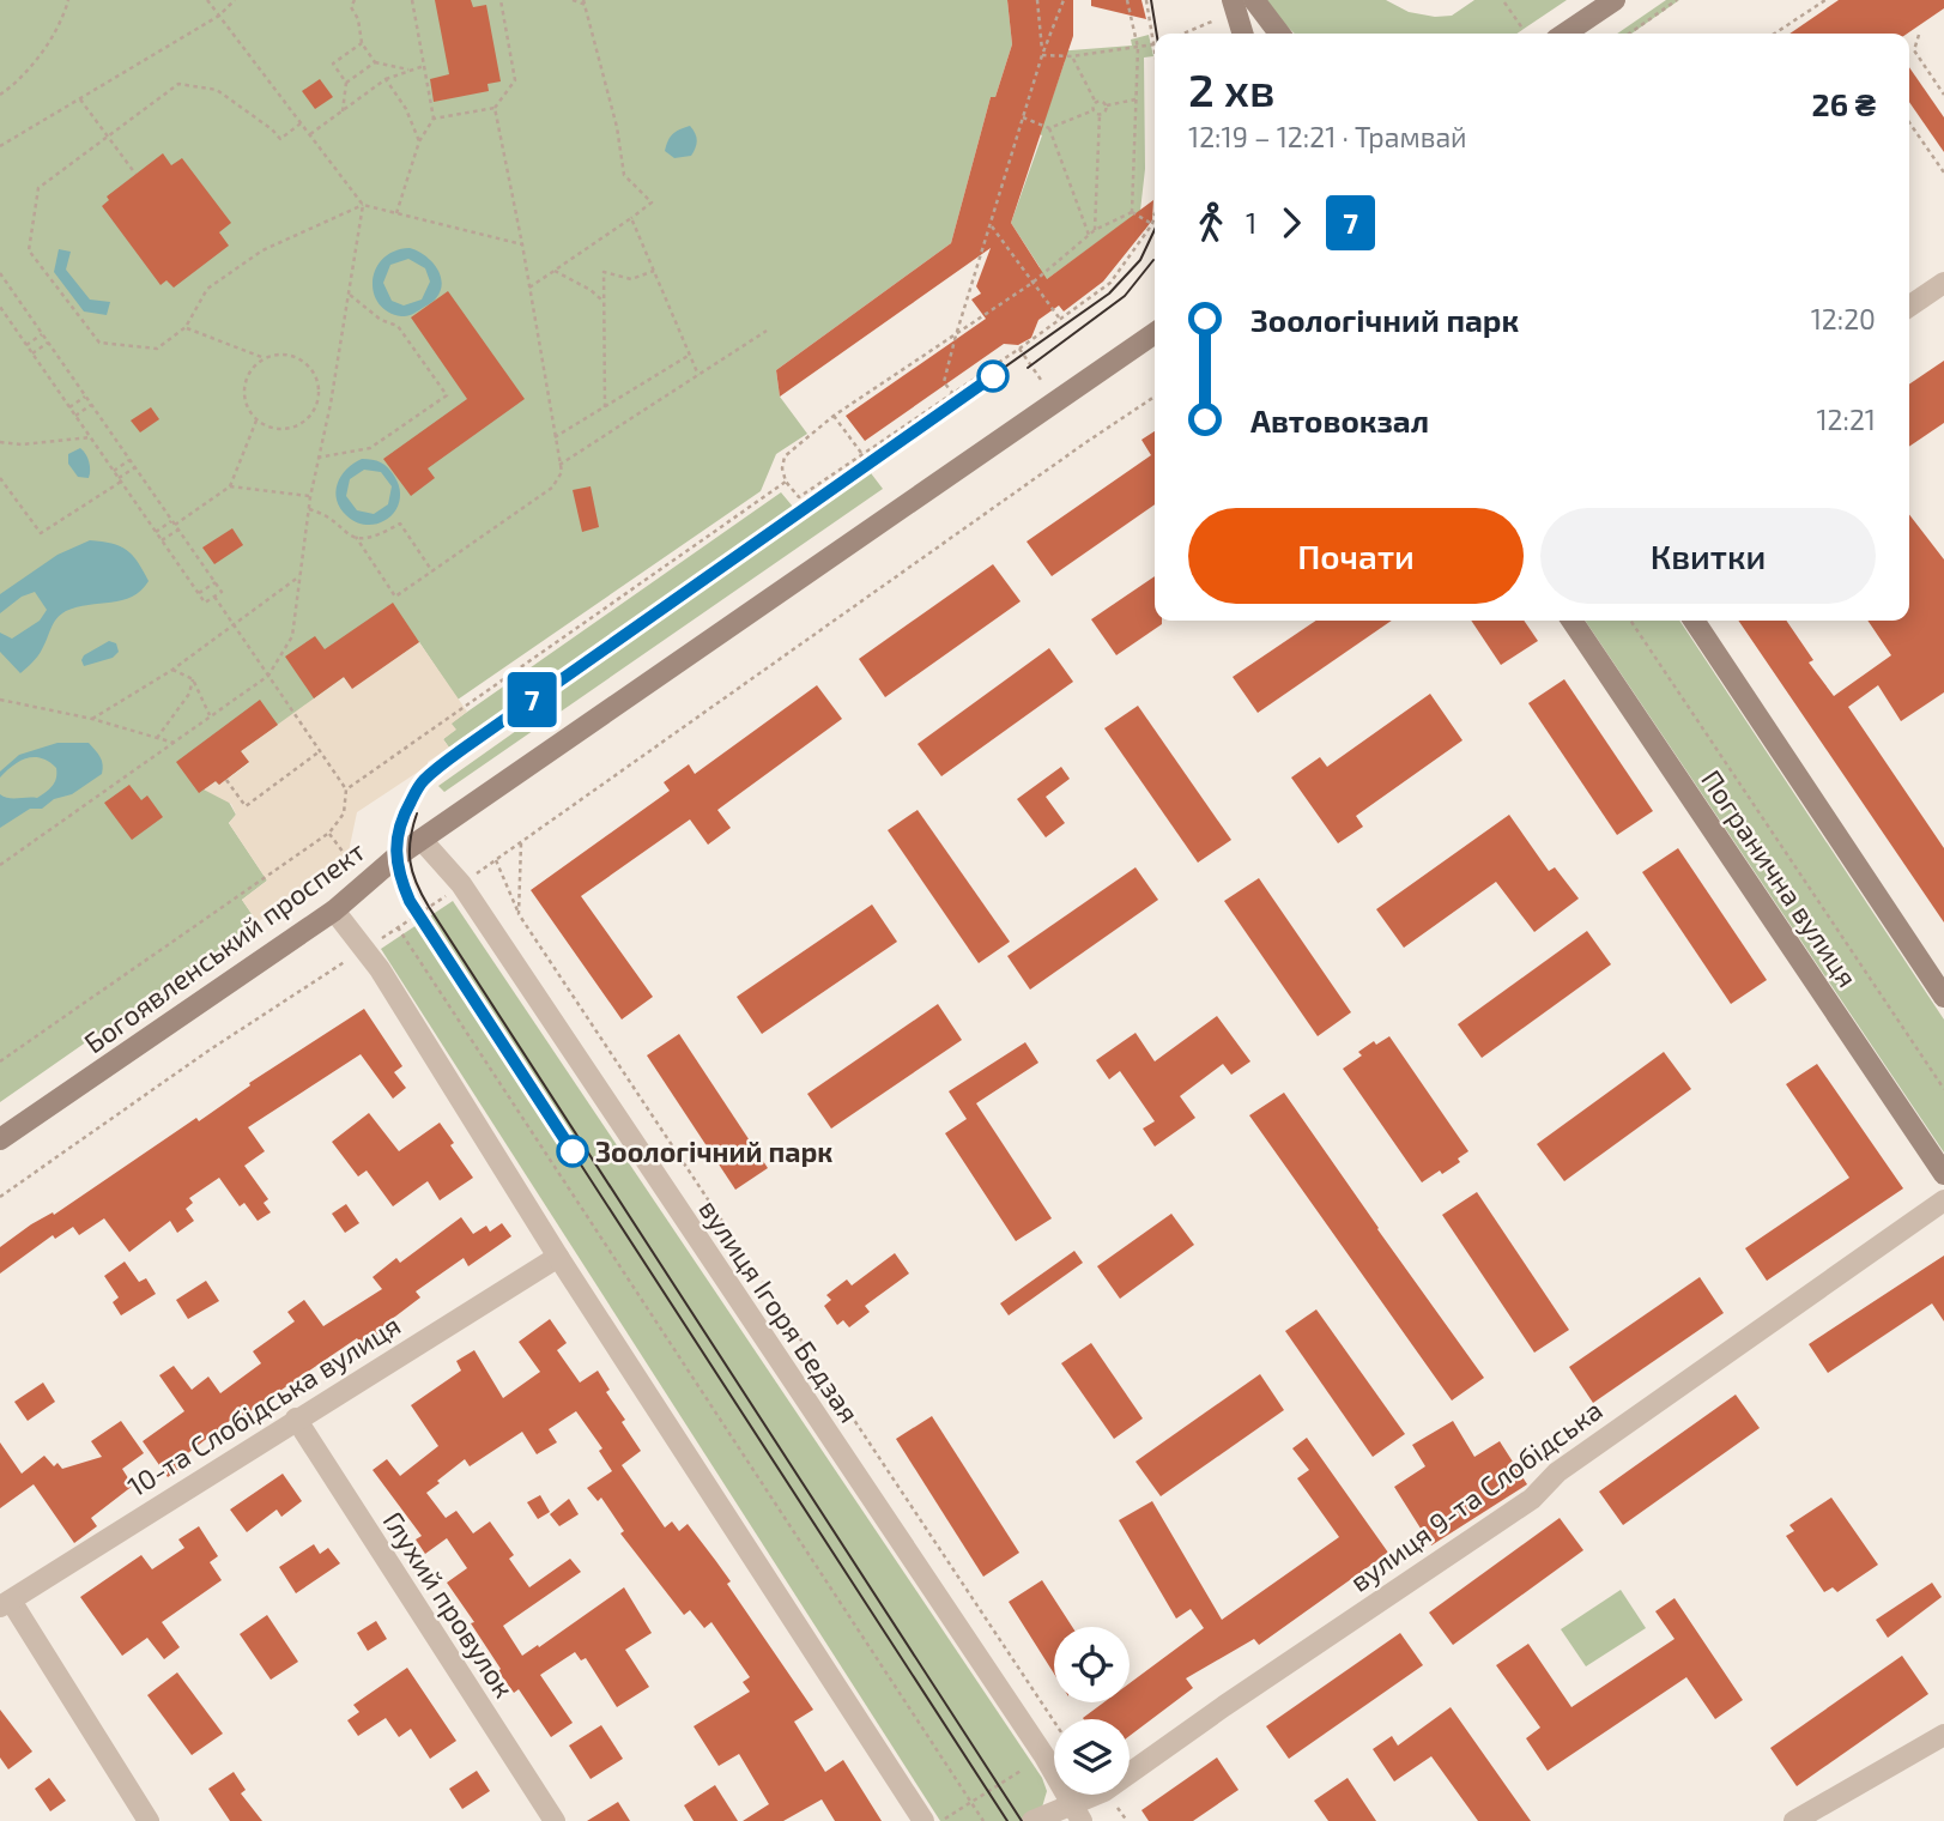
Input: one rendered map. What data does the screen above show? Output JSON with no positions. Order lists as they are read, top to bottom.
{
  "streets": {
    "main road": ["Погранична вулиця", "Богоявленський проспект"],
    "street": [
      "вулиця Ігоря Бедзая",
      "10-та Слобідська вулиця",
      "вулиця 9-та Слобідська",
      "Глухий провулок"
    ]
  },
  "crossings": [
    ["Богоявленський проспект", "вулиця Ігоря Бедзая"],
    ["вулиця Ігоря Бедзая", "вулиця 9-та Слобідська"],
    ["10-та Слобідська вулиця", "Глухий провулок"]
  ],
  "places": ["Зоологічний парк"],
  "lines": ["tram line 7"],
  "page": {
    "on_map": "7",
    "heading": ["2 хв", "12:19 – 12:21 · Трамвай", "26 ₴"],
    "legs": ["1", "7"],
    "list": [
      {
        "name": "Зоологічний парк",
        "value": "12:20"
      },
      {
        "name": "Автовокзал",
        "value": "12:21"
      }
    ],
    "buttons": ["Почати", "Квитки"]
  }
}
